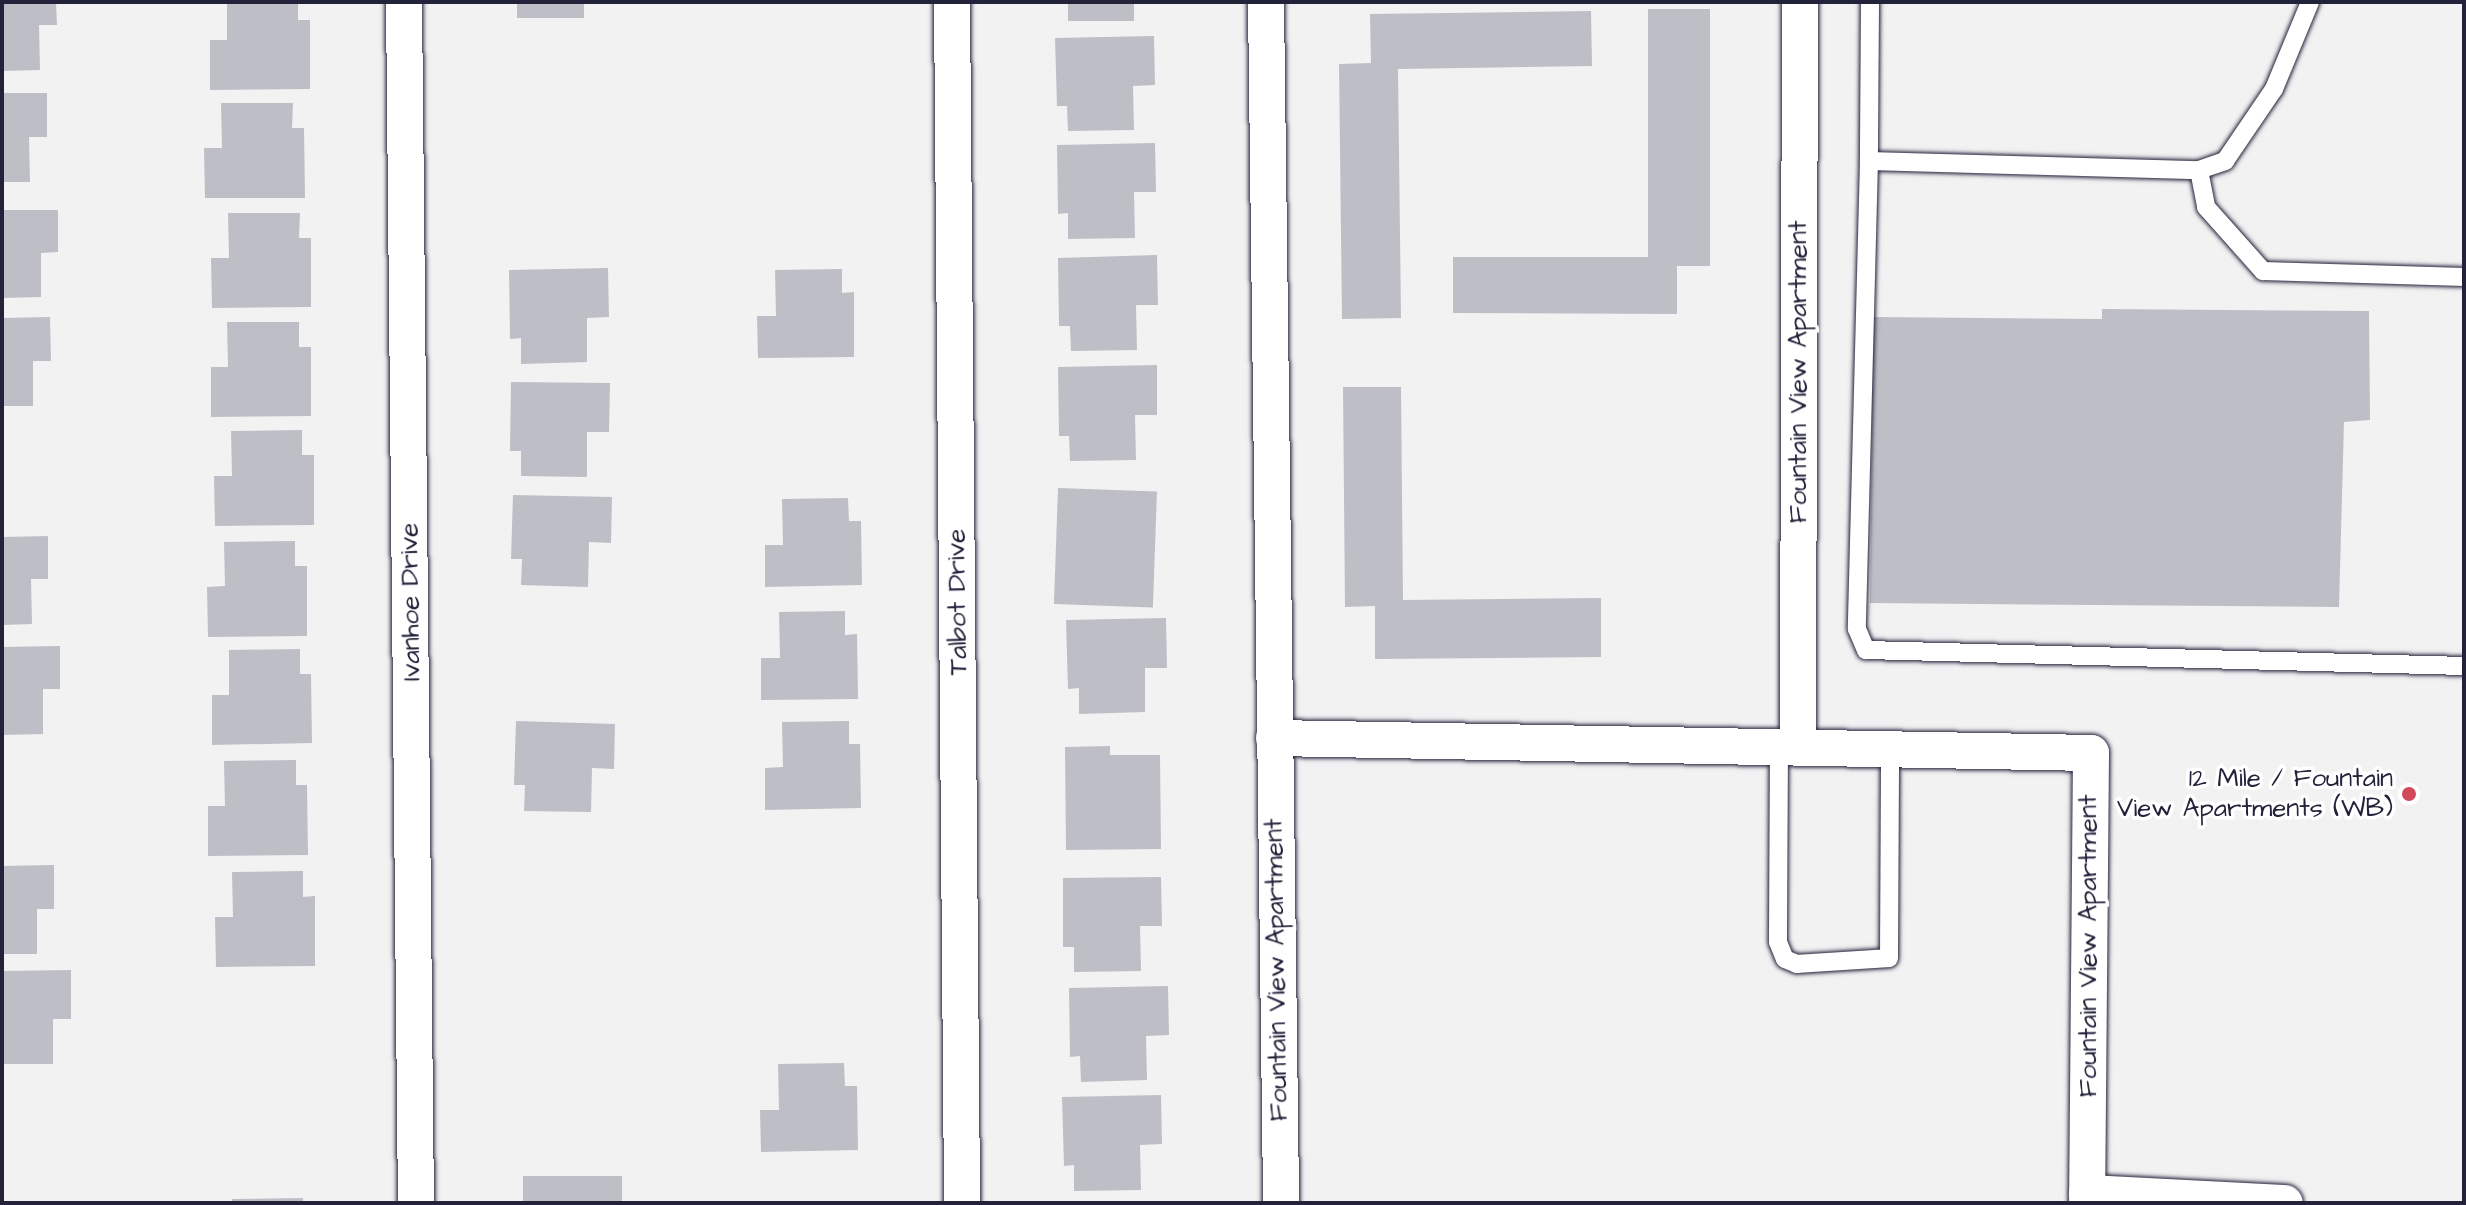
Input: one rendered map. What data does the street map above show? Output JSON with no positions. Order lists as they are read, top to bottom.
{
  "streets": {
    "street": ["Fountain View Apartment", "Ivanhoe Drive", "Talbot Drive"]
  },
  "places": ["12 Mile / Fountain View Apartments (WB)"]
}
